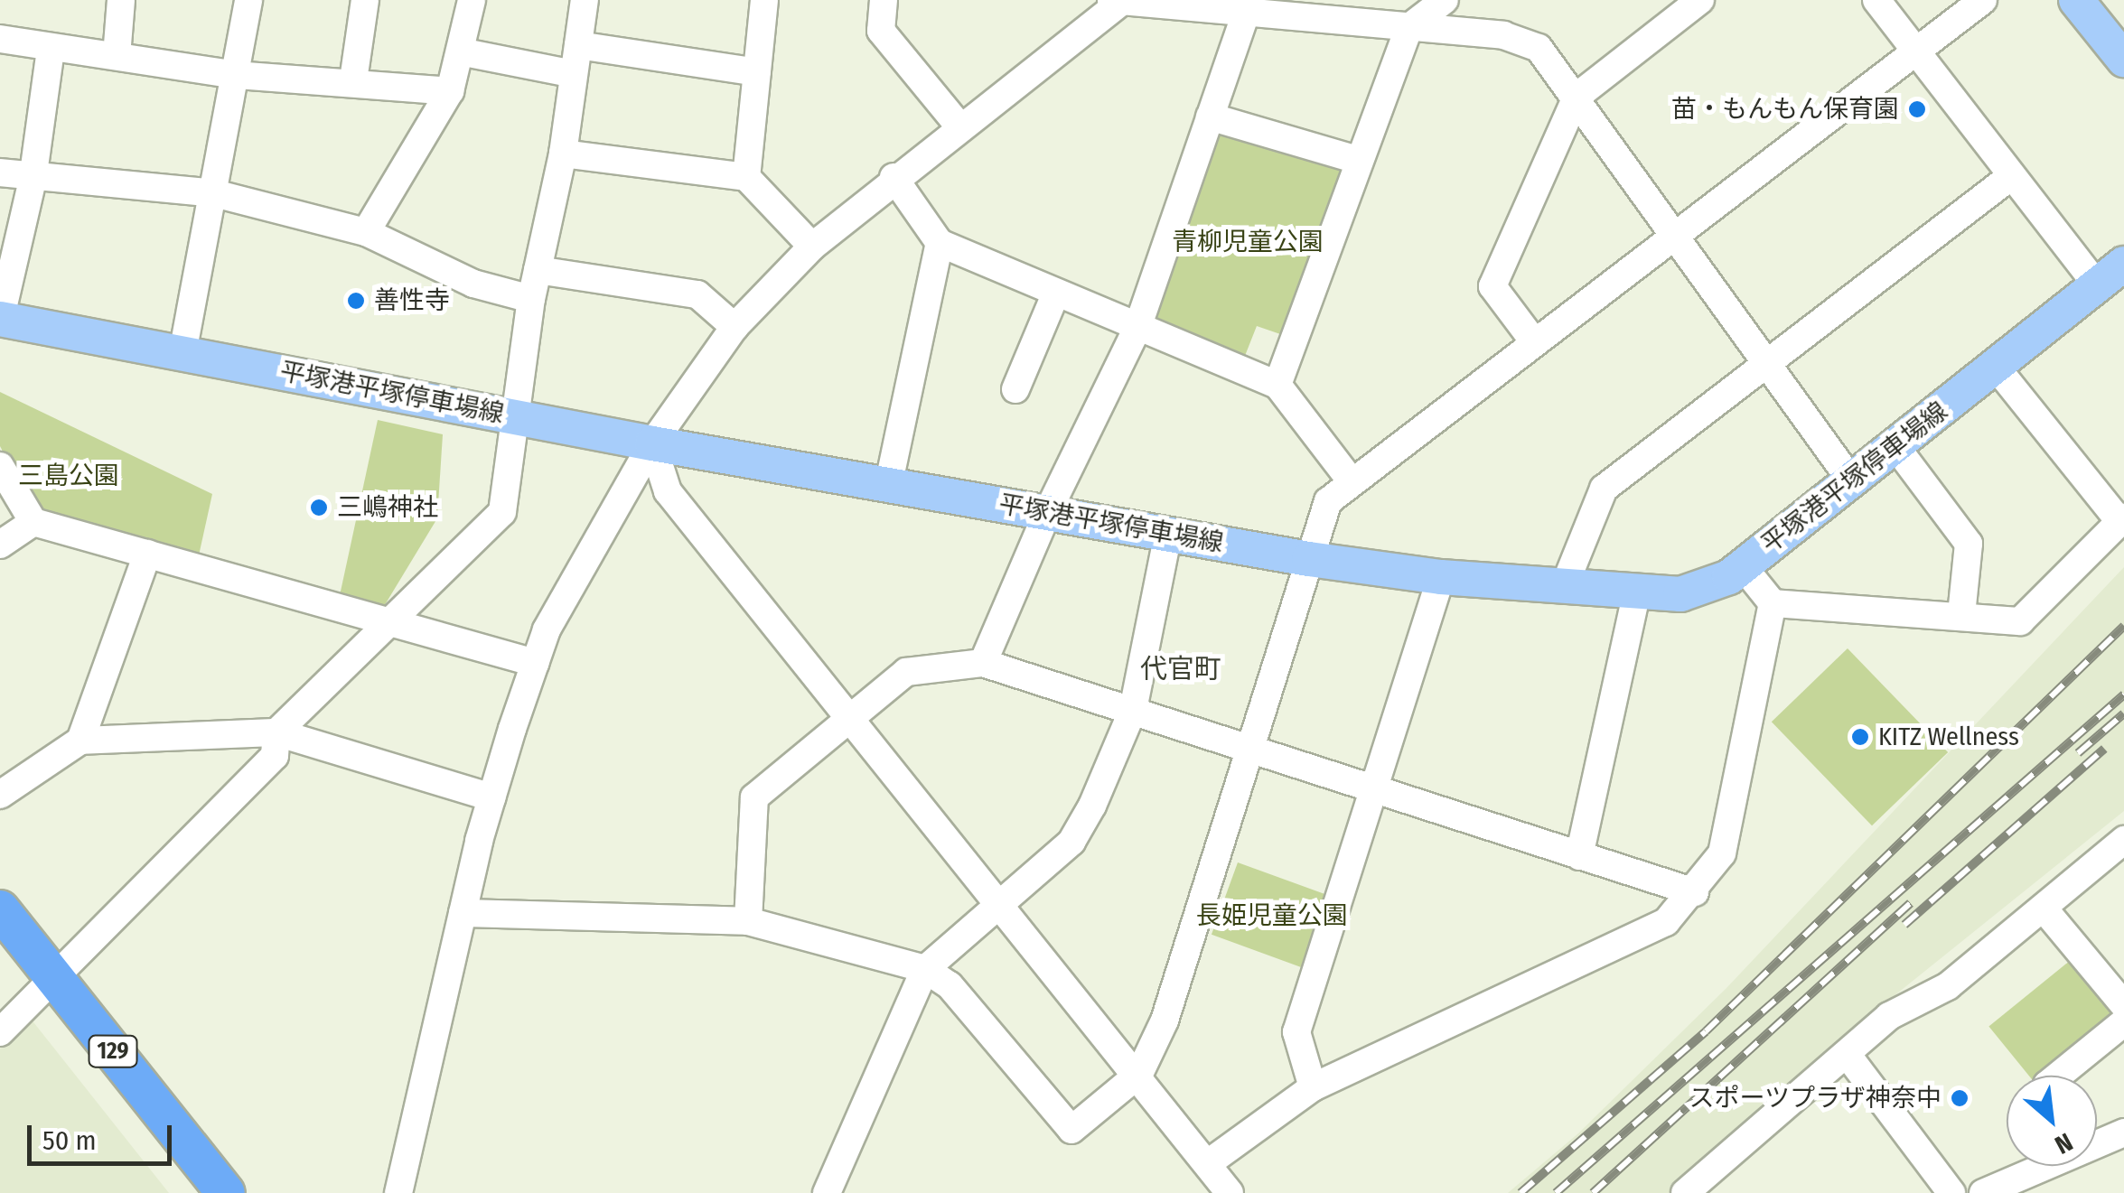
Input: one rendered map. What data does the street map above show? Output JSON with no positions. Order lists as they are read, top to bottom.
{
  "streets": {
    "highway": ["129"],
    "main road": ["平塚港平塚停車場線"]
  },
  "districts": ["代官町"],
  "parks": ["青柳児童公園", "三島公園", "長姫児童公園"],
  "places": [
    "苗・もんもん保育園",
    "善性寺",
    "三嶋神社",
    "KITZ Wellness",
    "スポーツプラザ神奈中"
  ],
  "scale_bar": "50 m",
  "north": "bottom right"
}
